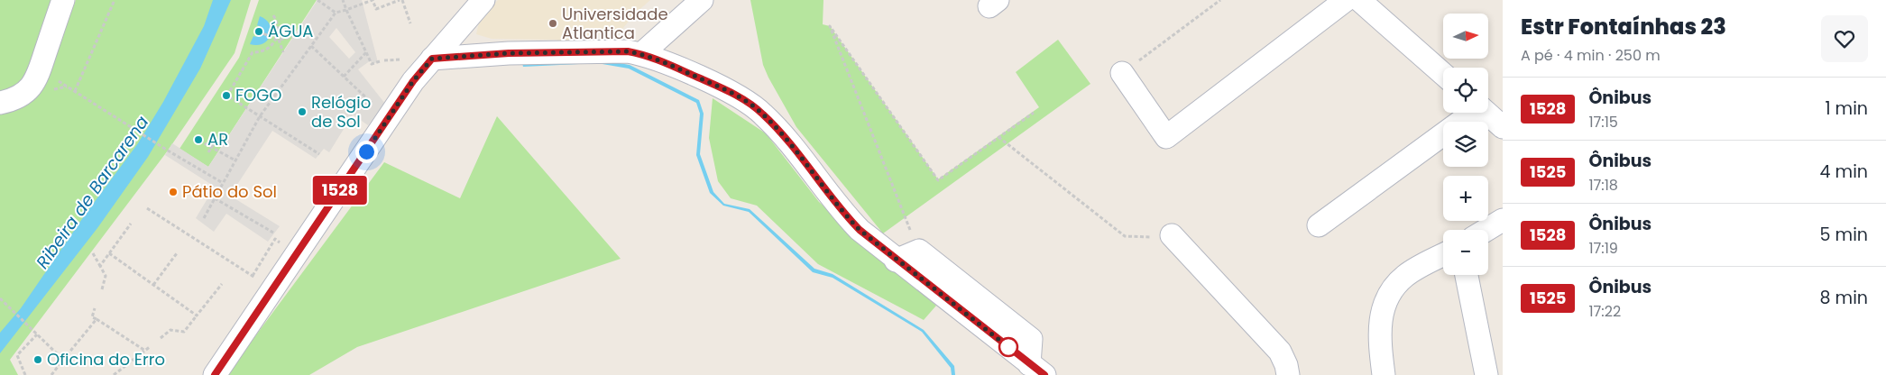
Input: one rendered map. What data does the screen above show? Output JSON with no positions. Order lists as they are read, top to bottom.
{
  "water": ["Ribeira de Barcarena"],
  "places": [
    "Universidade Atlantica",
    "ÁGUA",
    "FOGO",
    "Relógio de Sol",
    "AR",
    "Pátio do Sol",
    "Oficina do Erro"
  ],
  "lines": ["bus line 1528"],
  "north": "right",
  "page": {
    "on_map": "1528",
    "heading": ["Estr Fontaínhas 23", "A pé · 4 min · 250 m"],
    "map_buttons": ["+", "−"],
    "list": [
      {
        "mark": "1528",
        "name": "Ônibus",
        "note": "17:15",
        "value": "1 min"
      },
      {
        "mark": "1525",
        "name": "Ônibus",
        "note": "17:18",
        "value": "4 min"
      },
      {
        "mark": "1528",
        "name": "Ônibus",
        "note": "17:19",
        "value": "5 min"
      },
      {
        "mark": "1525",
        "name": "Ônibus",
        "note": "17:22",
        "value": "8 min"
      }
    ]
  }
}
